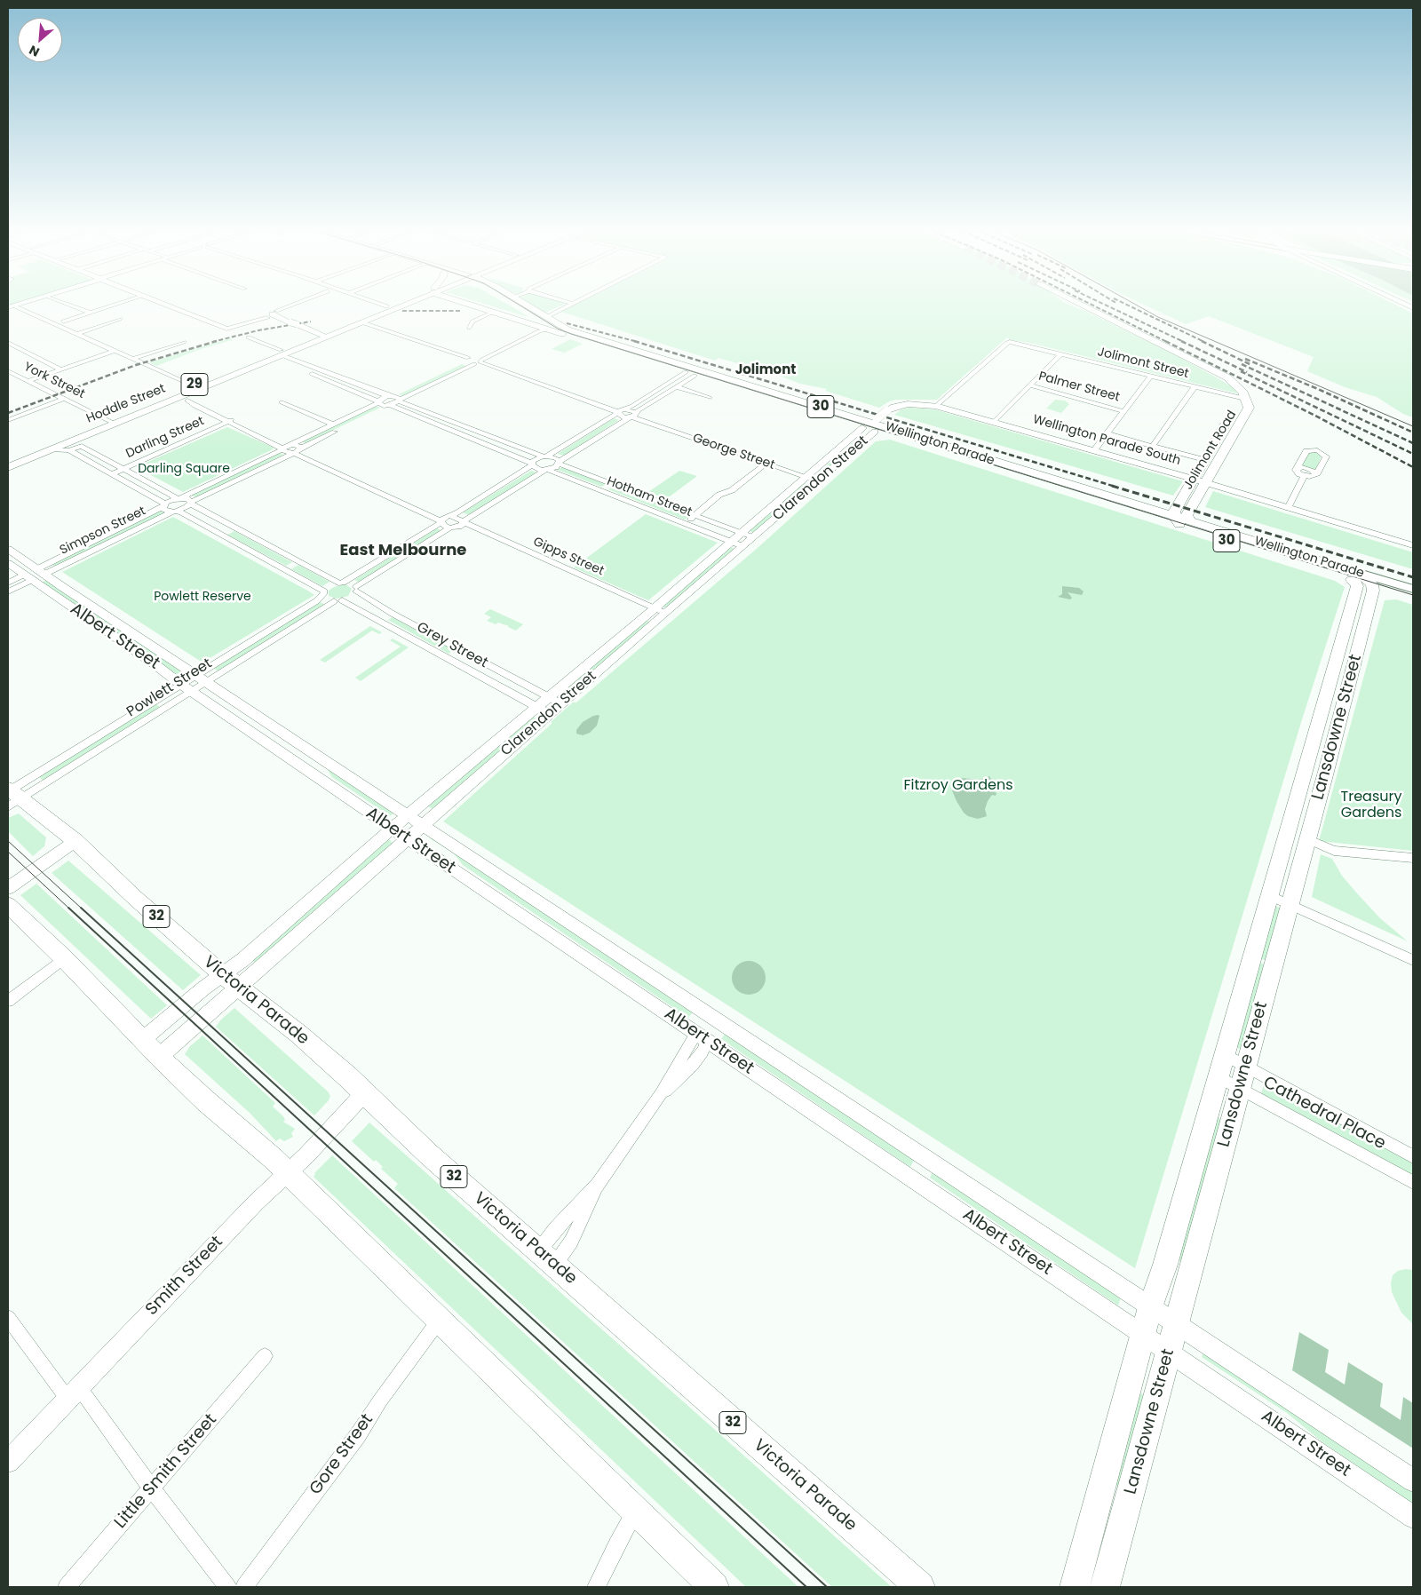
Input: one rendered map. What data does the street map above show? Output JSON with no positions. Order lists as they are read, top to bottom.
{
  "streets": {
    "main road": [
      "29",
      "Hoddle Street",
      "30",
      "Wellington Parade",
      "Jolimont Road",
      "Clarendon Street",
      "Lansdowne Street",
      "32",
      "Victoria Parade"
    ],
    "street": [
      "Jolimont Street",
      "York Street",
      "Palmer Street",
      "Darling Street",
      "Wellington Parade South",
      "George Street",
      "Hotham Street",
      "Simpson Street",
      "Gipps Street",
      "Albert Street",
      "Grey Street",
      "Powlett Street",
      "Cathedral Place",
      "Smith Street",
      "Gore Street",
      "Little Smith Street"
    ]
  },
  "crossings": [
    ["Jolimont Street", "Wellington Parade South"],
    ["Jolimont Street", "Jolimont Road"],
    ["York Street", "Hoddle Street"],
    ["Wellington Parade South", "Wellington Parade"],
    ["Wellington Parade South", "Jolimont Road"],
    ["Wellington Parade South", "Clarendon Street"],
    ["Wellington Parade", "Jolimont Road"],
    ["Wellington Parade", "Clarendon Street"],
    ["Wellington Parade", "Lansdowne Street"],
    ["George Street", "Clarendon Street"],
    ["Clarendon Street", "Hotham Street"],
    ["Clarendon Street", "Gipps Street"],
    ["Clarendon Street", "Albert Street"],
    ["Clarendon Street", "Grey Street"],
    ["Clarendon Street", "Victoria Parade"],
    ["Simpson Street", "Albert Street"],
    ["Albert Street", "Powlett Street"],
    ["Albert Street", "Lansdowne Street"],
    ["Grey Street", "Powlett Street"],
    ["Powlett Street", "Victoria Parade"],
    ["Lansdowne Street", "Cathedral Place"],
    ["Victoria Parade", "Smith Street"]
  ],
  "districts": ["Jolimont", "East Melbourne"],
  "parks": [
    "Darling Square",
    "Powlett Reserve",
    "Fitzroy Gardens",
    "Treasury Gardens"
  ],
  "north": "bottom left"
}
